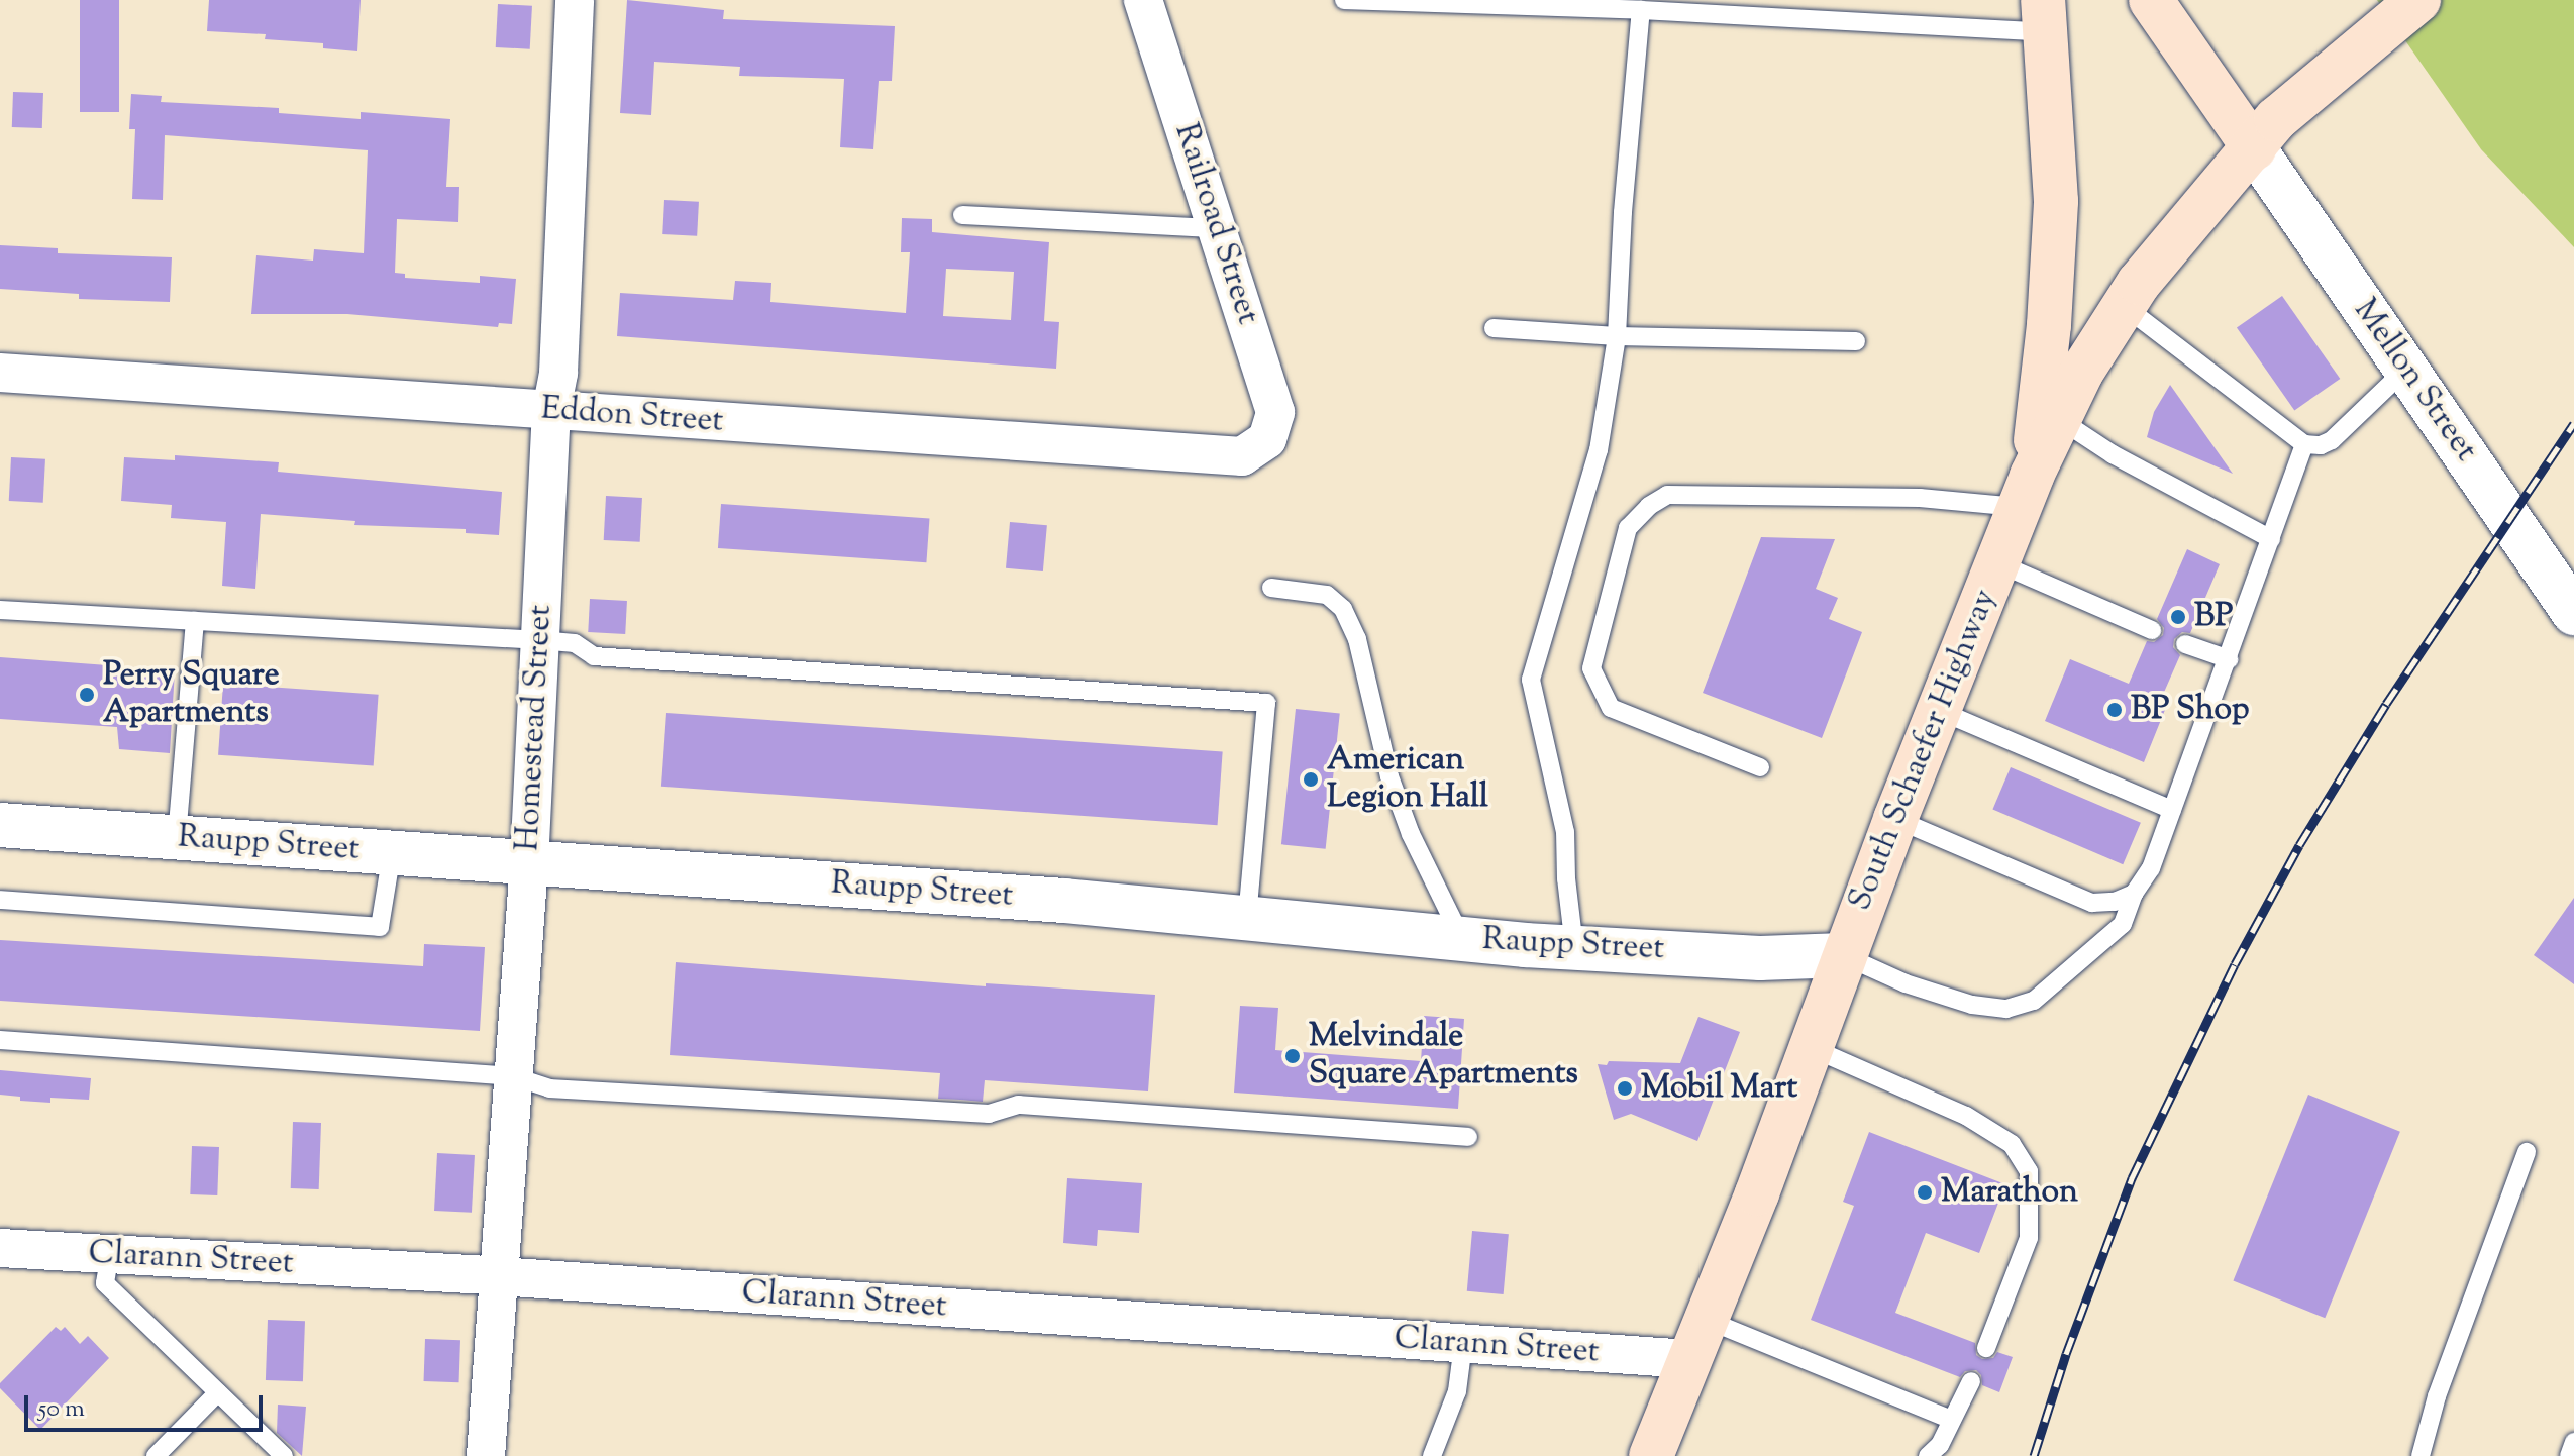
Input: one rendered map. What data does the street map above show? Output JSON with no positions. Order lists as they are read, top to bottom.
{
  "streets": {
    "main road": ["South Schaefer Highway"],
    "street": [
      "Railroad Street",
      "Mellon Street",
      "Eddon Street",
      "Homestead Street",
      "Raupp Street",
      "Clarann Street"
    ]
  },
  "crossings": [
    ["Railroad Street", "Eddon Street"],
    ["Mellon Street", "South Schaefer Highway"],
    ["Eddon Street", "Homestead Street"],
    ["Homestead Street", "Raupp Street"],
    ["Homestead Street", "Clarann Street"],
    ["South Schaefer Highway", "Raupp Street"],
    ["South Schaefer Highway", "Clarann Street"]
  ],
  "places": [
    "BP",
    "Perry Square Apartments",
    "BP Shop",
    "American Legion Hall",
    "Melvindale Square Apartments",
    "Mobil Mart",
    "Marathon"
  ],
  "scale_bar": "50 m"
}
